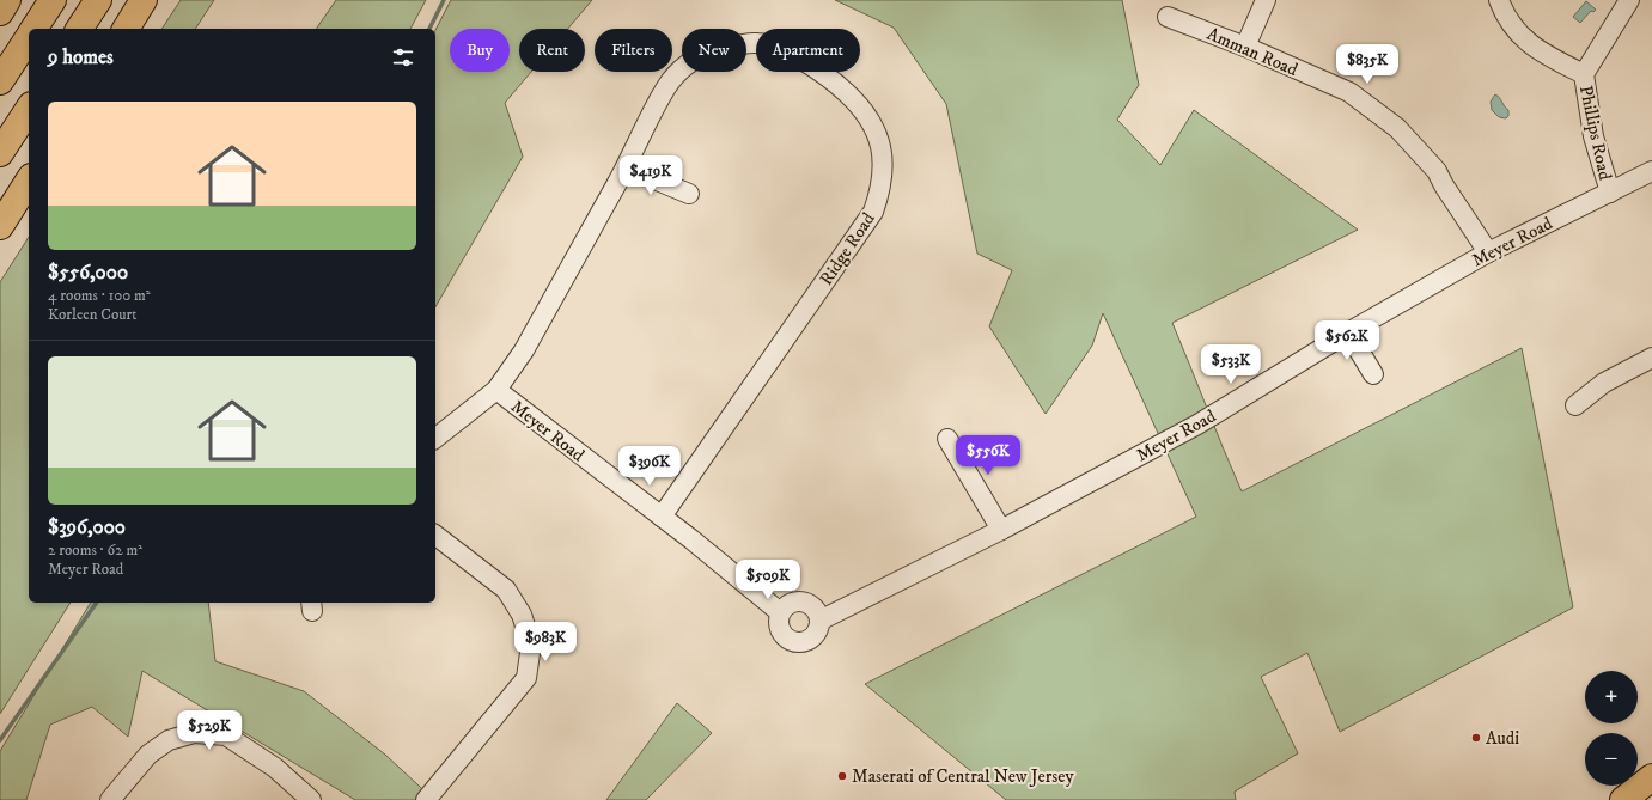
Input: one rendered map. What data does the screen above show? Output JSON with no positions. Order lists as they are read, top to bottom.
{
  "streets": {
    "street": [
      "Amman Road",
      "Phillips Road",
      "Meyer Road",
      "Ridge Road"
    ]
  },
  "crossings": [
    ["Amman Road", "Meyer Road"],
    ["Phillips Road", "Meyer Road"],
    ["Meyer Road", "Ridge Road"]
  ],
  "places": ["Audi", "Maserati of Central New Jersey"],
  "page": {
    "chip": [
      "Buy",
      "Rent",
      "Filters",
      "New",
      "Apartment"
    ],
    "heading": "9 homes",
    "price": [
      "$835K",
      "$419K",
      "$562K",
      "$533K",
      "$556K",
      "$396K",
      "$509K",
      "$983K",
      "$529K"
    ],
    "list": [
      {
        "name": "$556,000",
        "note": "4 rooms · 100 m² · Korleen Court"
      },
      {
        "name": "$396,000",
        "note": "2 rooms · 62 m² · Meyer Road"
      }
    ],
    "map_buttons": ["+", "−"]
  }
}
